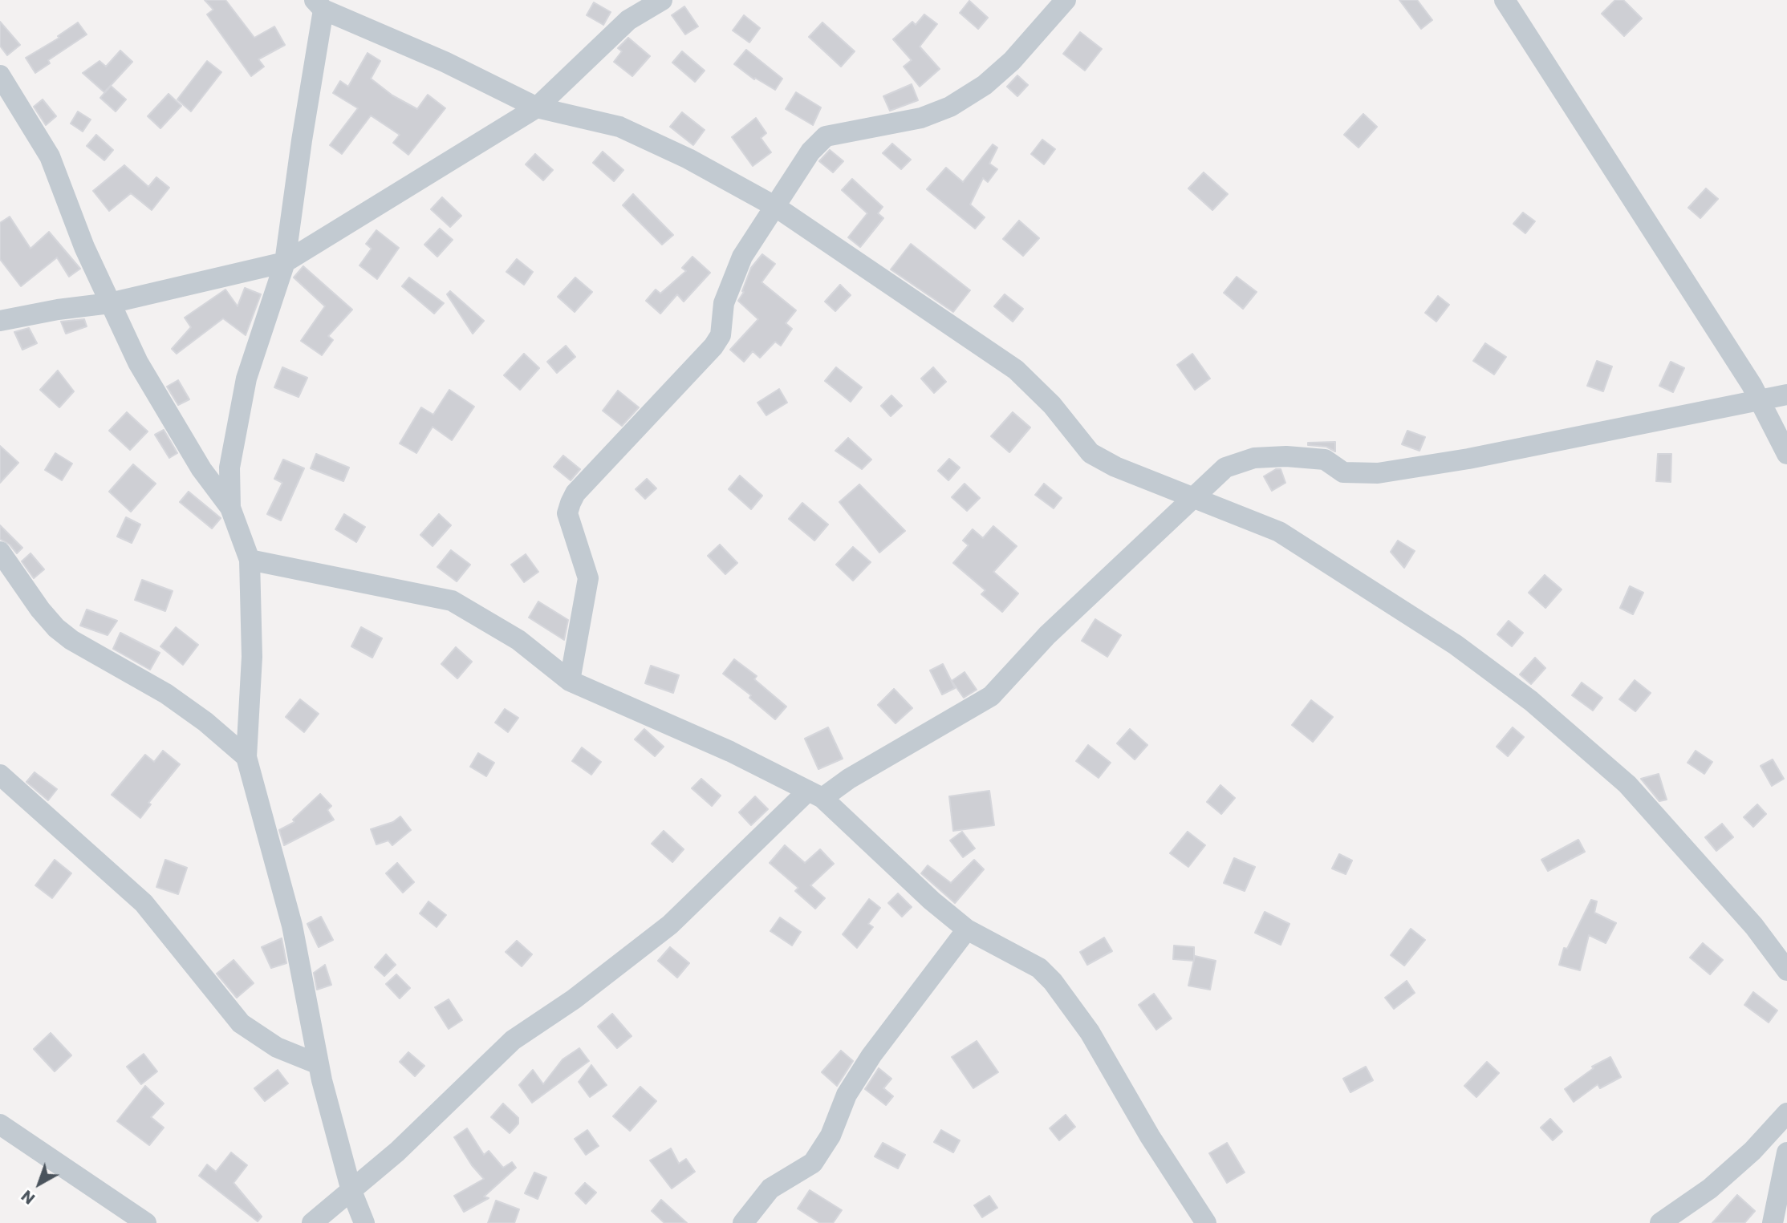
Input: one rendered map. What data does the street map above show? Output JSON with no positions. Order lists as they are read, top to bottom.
{
  "north": "bottom left"
}
